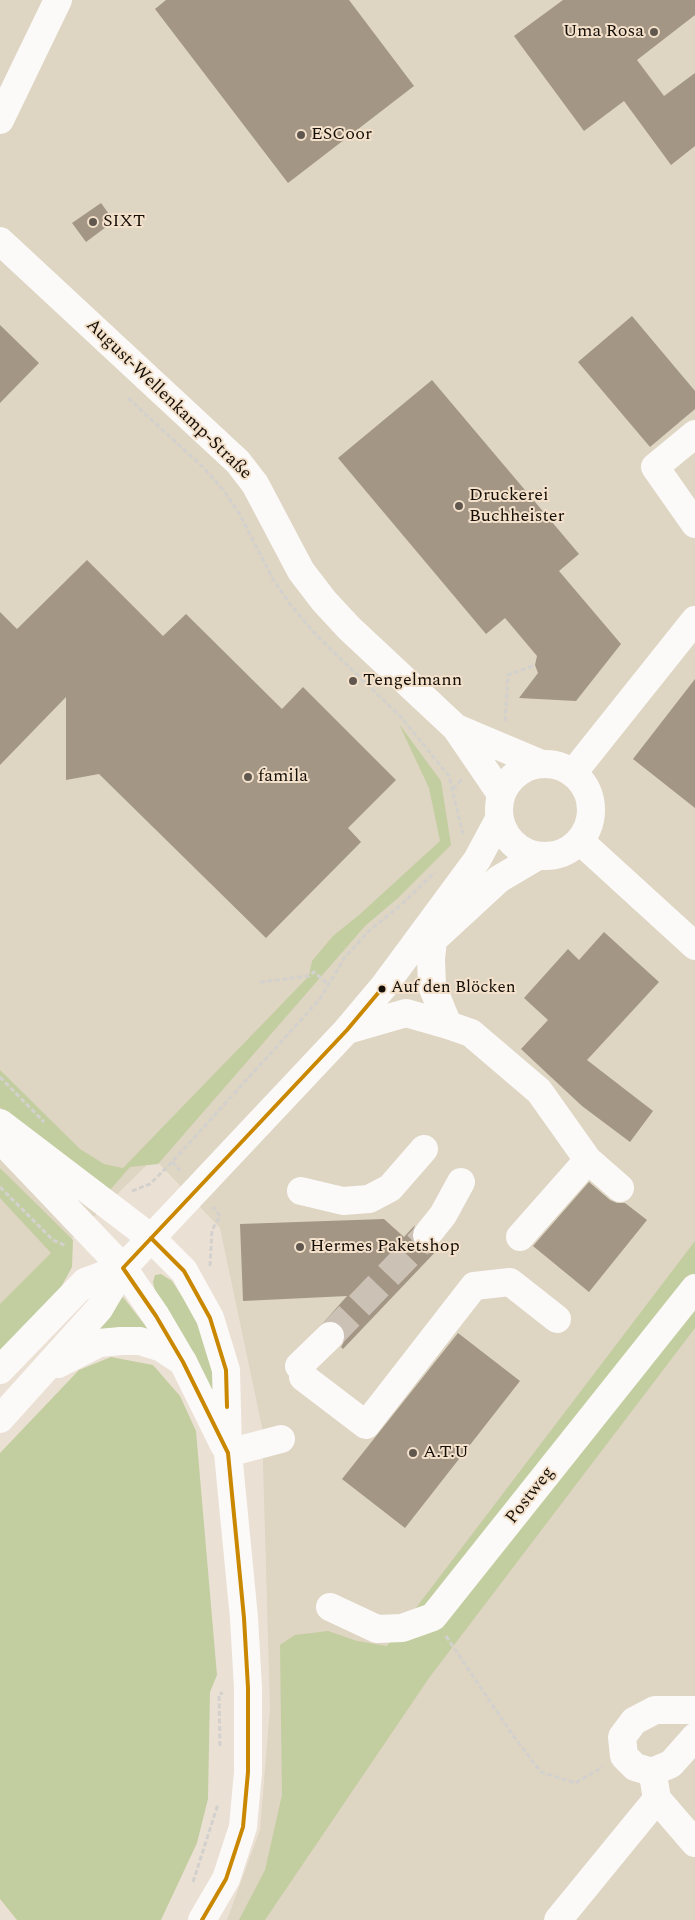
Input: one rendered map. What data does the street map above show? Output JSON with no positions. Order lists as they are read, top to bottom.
{
  "streets": {
    "main road": ["August-Wellenkamp-Straße", "Postweg"]
  },
  "places": [
    "Uma Rosa",
    "ESCoor",
    "SIXT",
    "Druckerei Buchheister",
    "Tengelmann",
    "famila",
    "Auf den Blöcken",
    "Hermes Paketshop",
    "A.T.U"
  ]
}
